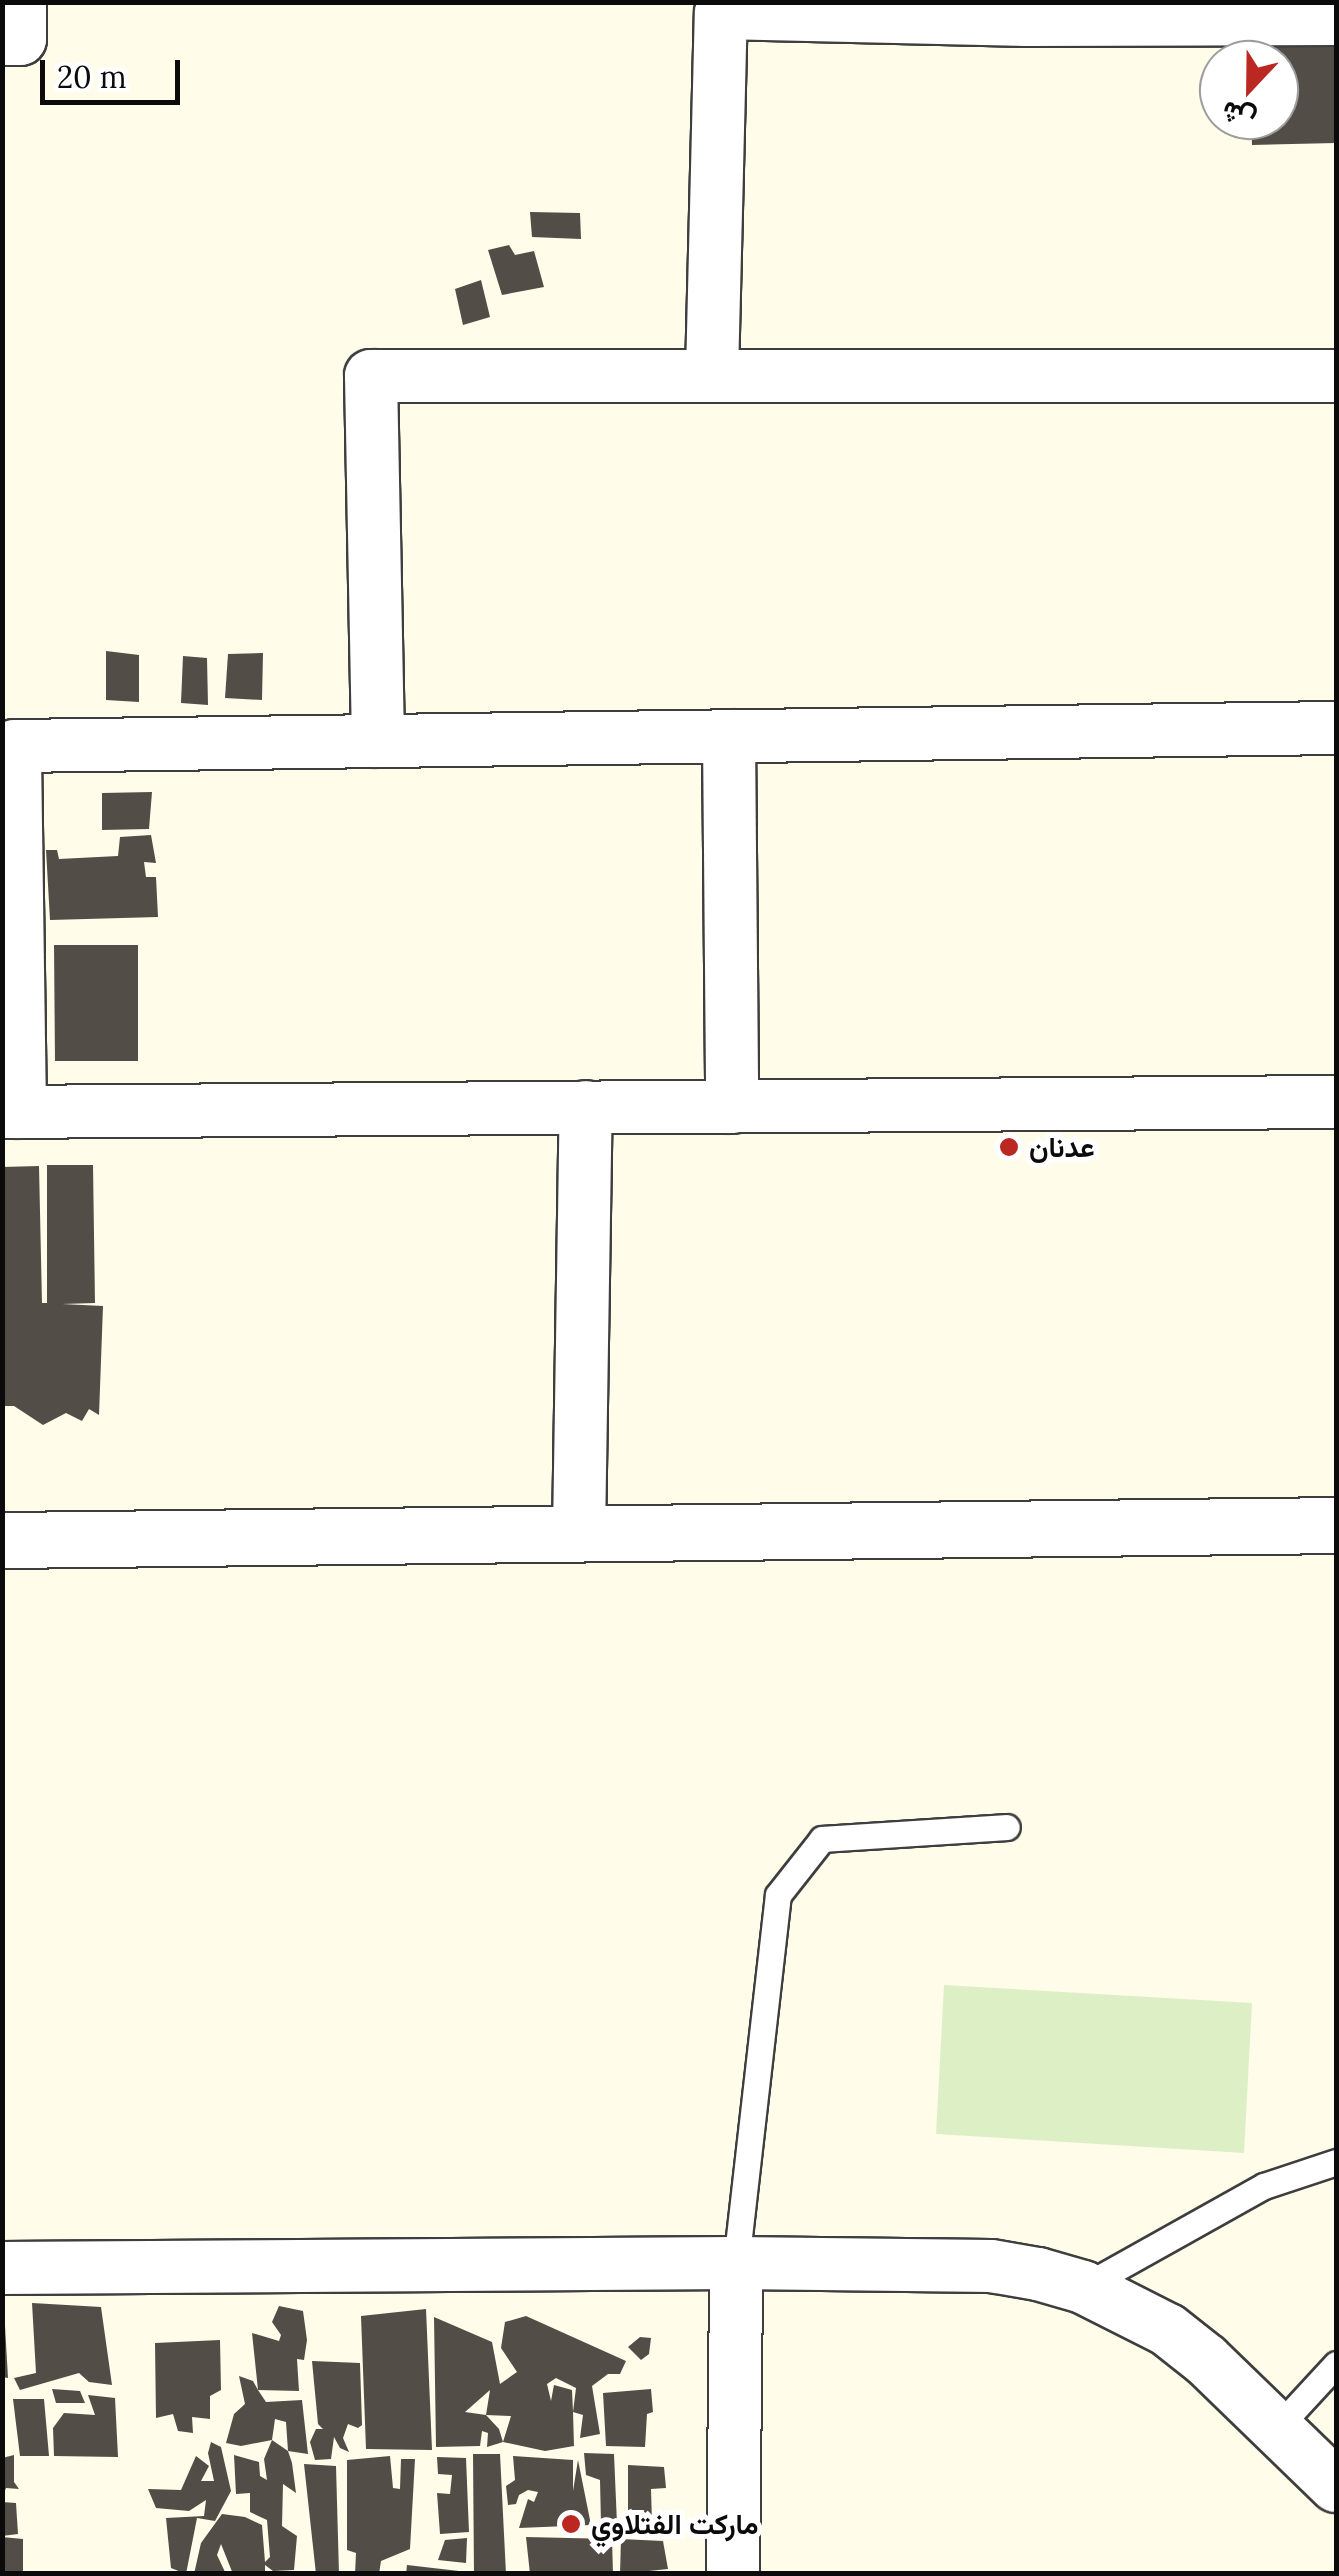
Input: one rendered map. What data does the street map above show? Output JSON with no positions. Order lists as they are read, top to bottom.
{
  "places": ["عدنان", "ماركت الفتلاوي"],
  "scale_bar": "20 m",
  "north": "bottom"
}
